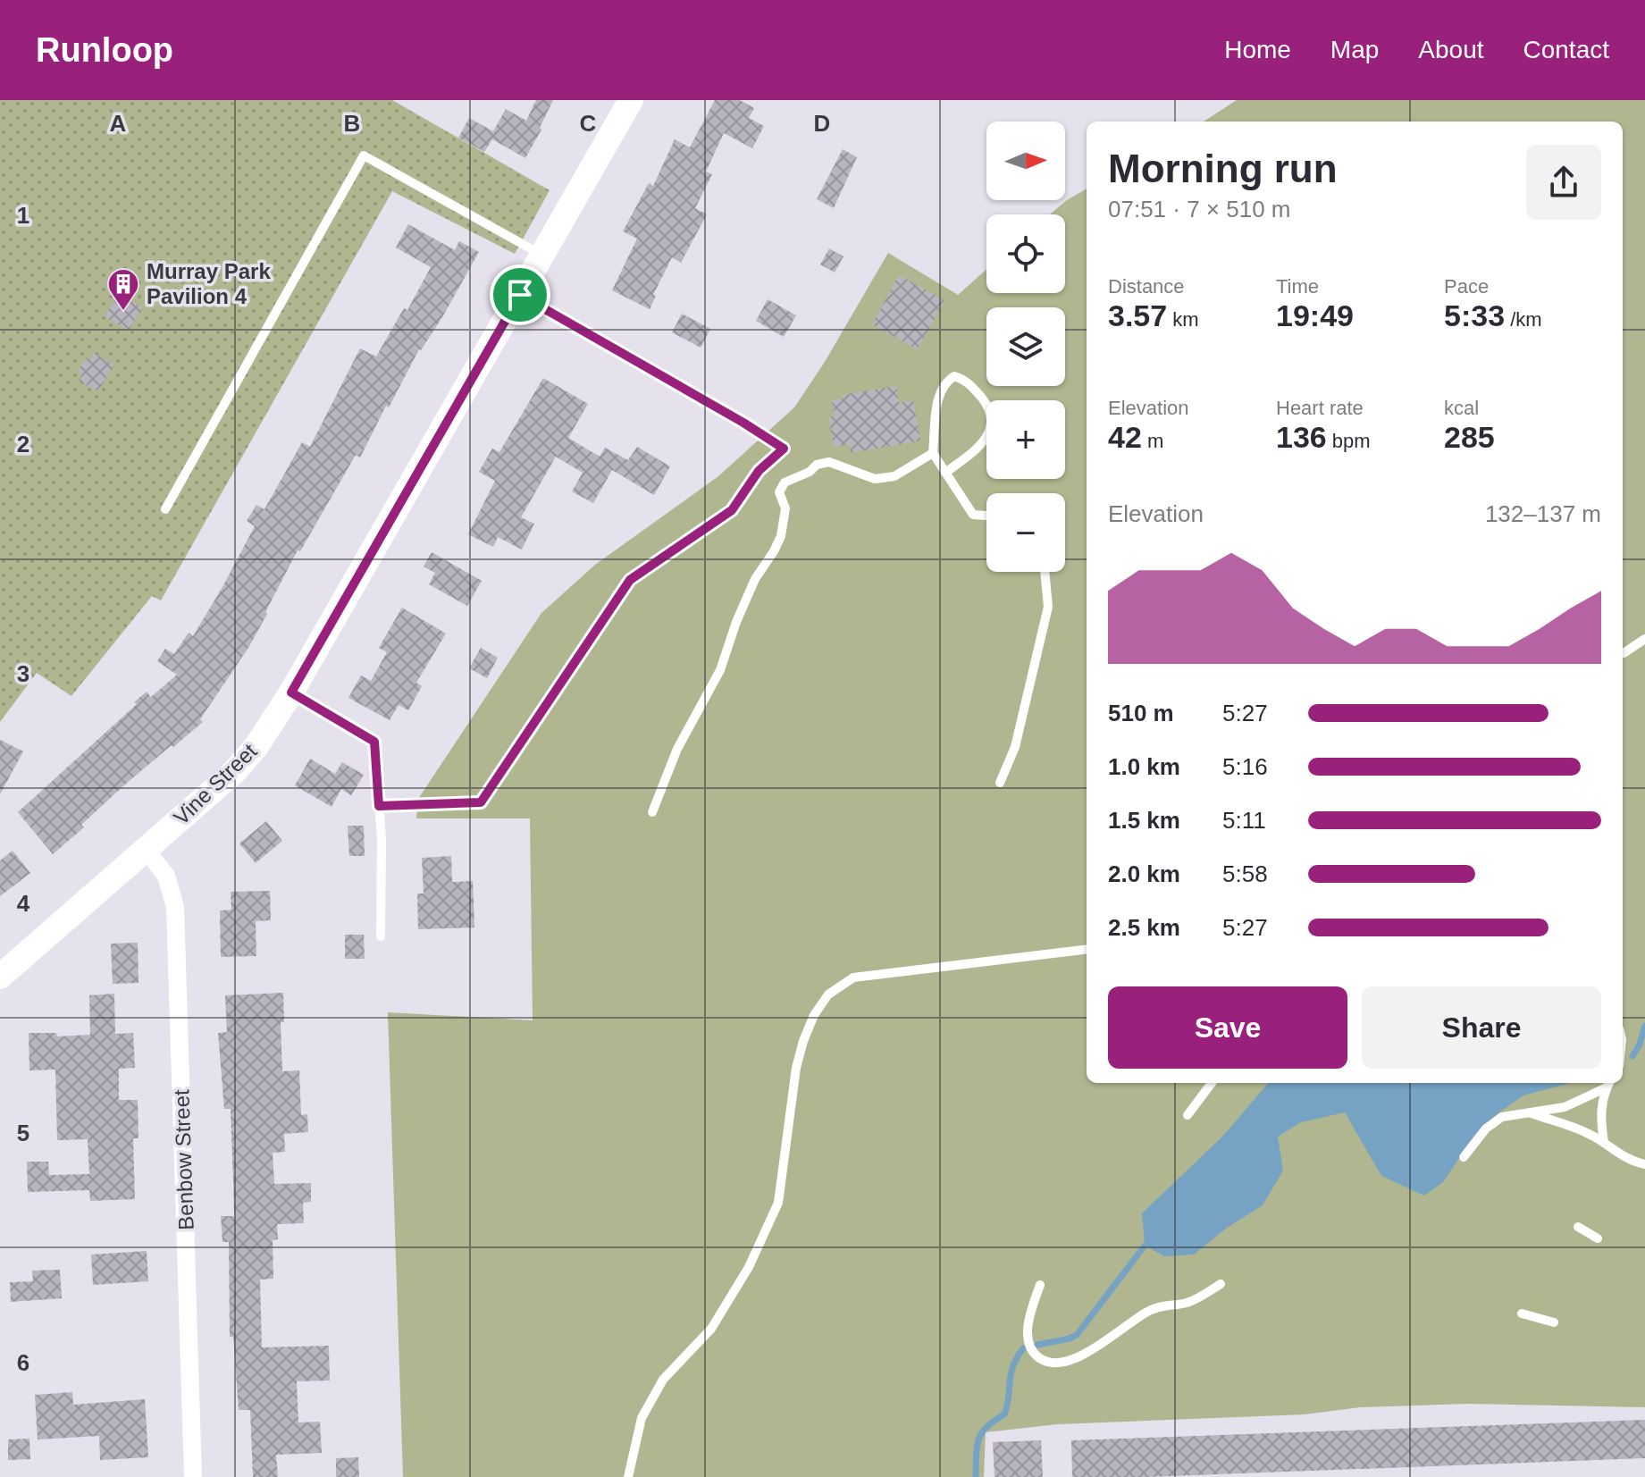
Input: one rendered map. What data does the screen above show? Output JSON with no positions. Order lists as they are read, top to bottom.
{
  "streets": {
    "street": ["Vine Street", "Benbow Street"]
  },
  "crossings": [
    ["Vine Street", "Benbow Street"]
  ],
  "places": {
    "building": ["Murray Park Pavilion 4"]
  },
  "north": "right",
  "page": {
    "header": "Runloop",
    "nav": [
      "Home",
      "Map",
      "About",
      "Contact"
    ],
    "map_buttons": ["+", "−"],
    "heading": ["Morning run", "07:51 · 7 × 510 m"],
    "stats": [
      ["Distance", "3.57 km"],
      ["Time", "19:49"],
      ["Pace", "5:33 /km"],
      ["Elevation", "42 m"],
      ["Heart rate", "136 bpm"],
      ["kcal", "285"]
    ],
    "chart": ["Elevation", "132–137 m"],
    "list": [
      {
        "name": "510 m",
        "note": "5:27"
      },
      {
        "name": "1.0 km",
        "note": "5:16"
      },
      {
        "name": "1.5 km",
        "note": "5:11"
      },
      {
        "name": "2.0 km",
        "note": "5:58"
      },
      {
        "name": "2.5 km",
        "note": "5:27"
      }
    ],
    "buttons": ["Save", "Share"]
  },
  "grid": {
    "columns": [
      "A",
      "B",
      "C",
      "D"
    ],
    "rows": [
      "1",
      "2",
      "3",
      "4",
      "5",
      "6"
    ]
  }
}
